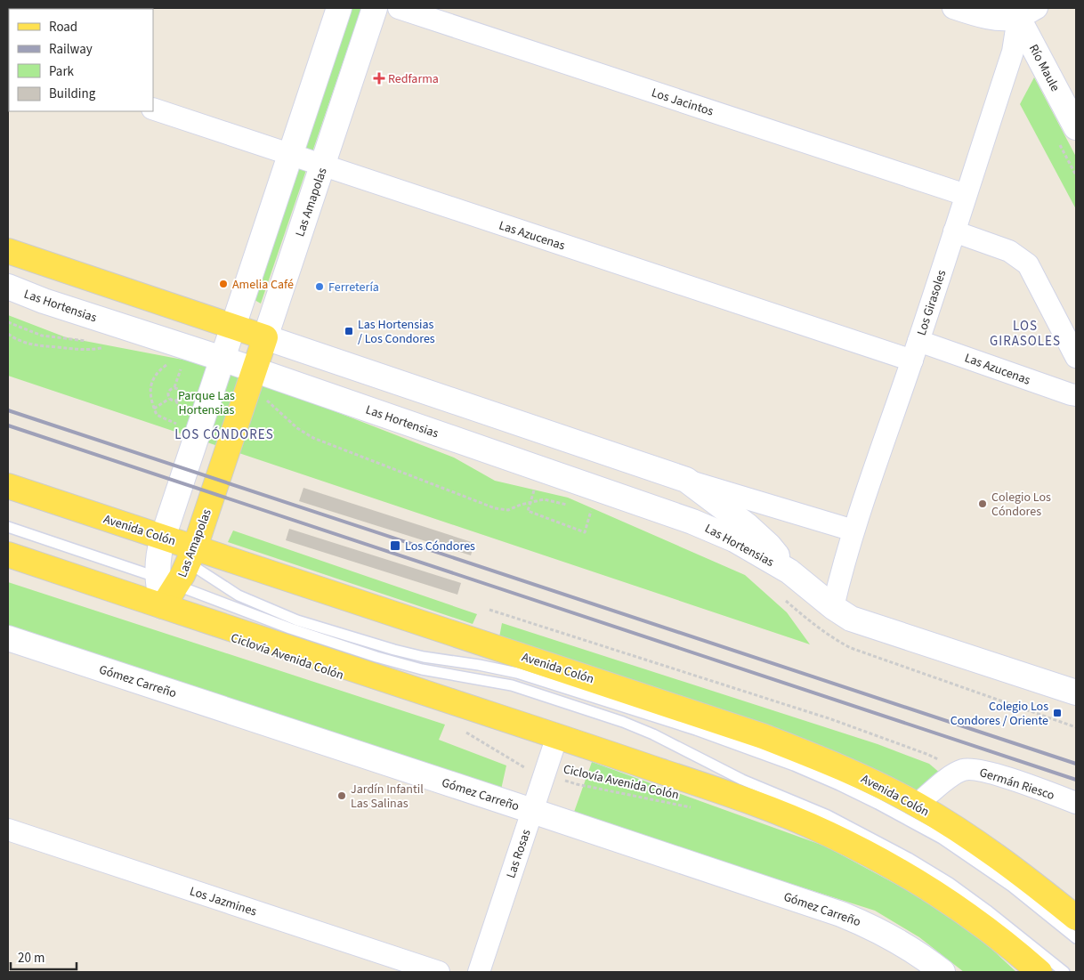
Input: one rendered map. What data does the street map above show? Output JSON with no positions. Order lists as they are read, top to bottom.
{
  "streets": {
    "main road": ["Las Amapolas", "Las Hortensias", "Avenida Colón"],
    "street": [
      "Río Maule",
      "Los Jacintos",
      "Las Azucenas",
      "Los Girasoles",
      "Gómez Carreño",
      "Germán Riesco",
      "Las Rosas",
      "Los Jazmines"
    ],
    "path": ["Ciclovía Avenida Colón"]
  },
  "crossings": [
    ["Río Maule", "Los Girasoles"],
    ["Los Jacintos", "Los Girasoles"],
    ["Las Amapolas", "Las Azucenas"],
    ["Las Amapolas", "Las Hortensias"],
    ["Las Amapolas", "Avenida Colón"],
    ["Las Azucenas", "Los Girasoles"],
    ["Los Girasoles", "Las Hortensias"],
    ["Avenida Colón", "Germán Riesco"],
    ["Ciclovía Avenida Colón", "Las Rosas"],
    ["Gómez Carreño", "Las Rosas"]
  ],
  "districts": ["LOS GIRASOLES", "LOS CÓNDORES"],
  "parks": ["Parque Las Hortensias"],
  "places": {
    "health": ["Redfarma"],
    "other": [
      "Amelia Café",
      "Ferretería",
      "Colegio Los Cóndores",
      "Jardín Infantil Las Salinas"
    ],
    "transit": ["Las Hortensias / Los Condores", "Los Cóndores", "Colegio Los Condores / Oriente"]
  },
  "legend": [
    "Road",
    "Railway",
    "Park",
    "Building"
  ],
  "scale_bar": "20 m"
}
